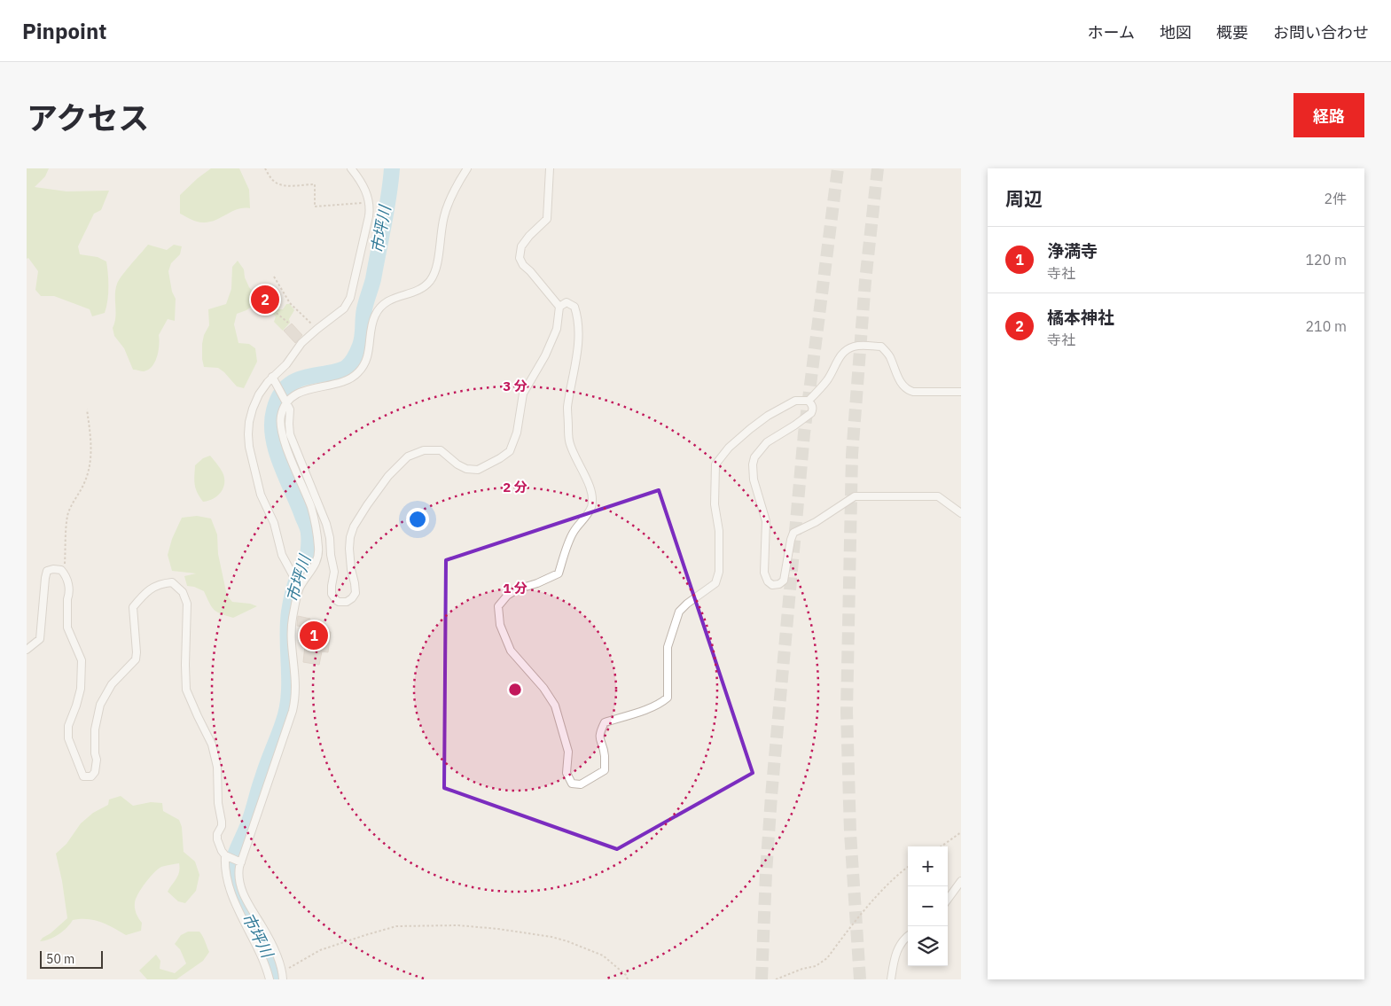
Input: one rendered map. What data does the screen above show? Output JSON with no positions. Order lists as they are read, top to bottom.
{
  "water": ["市坪川"],
  "scale_bar": "50 m",
  "page": {
    "header": "Pinpoint",
    "nav": [
      "ホーム",
      "地図",
      "概要",
      "お問い合わせ"
    ],
    "title": "アクセス",
    "buttons": "経路",
    "heading": ["周辺", "2件"],
    "list": [
      {
        "mark": "1",
        "name": "浄満寺",
        "note": "寺社",
        "value": "120 m"
      },
      {
        "mark": "2",
        "name": "橘本神社",
        "note": "寺社",
        "value": "210 m"
      }
    ],
    "pins": ["2", "1"],
    "map_buttons": ["+", "−"],
    "scale": "50 m"
  },
  "rings": ["3 分", "2 分", "1 分"]
}
